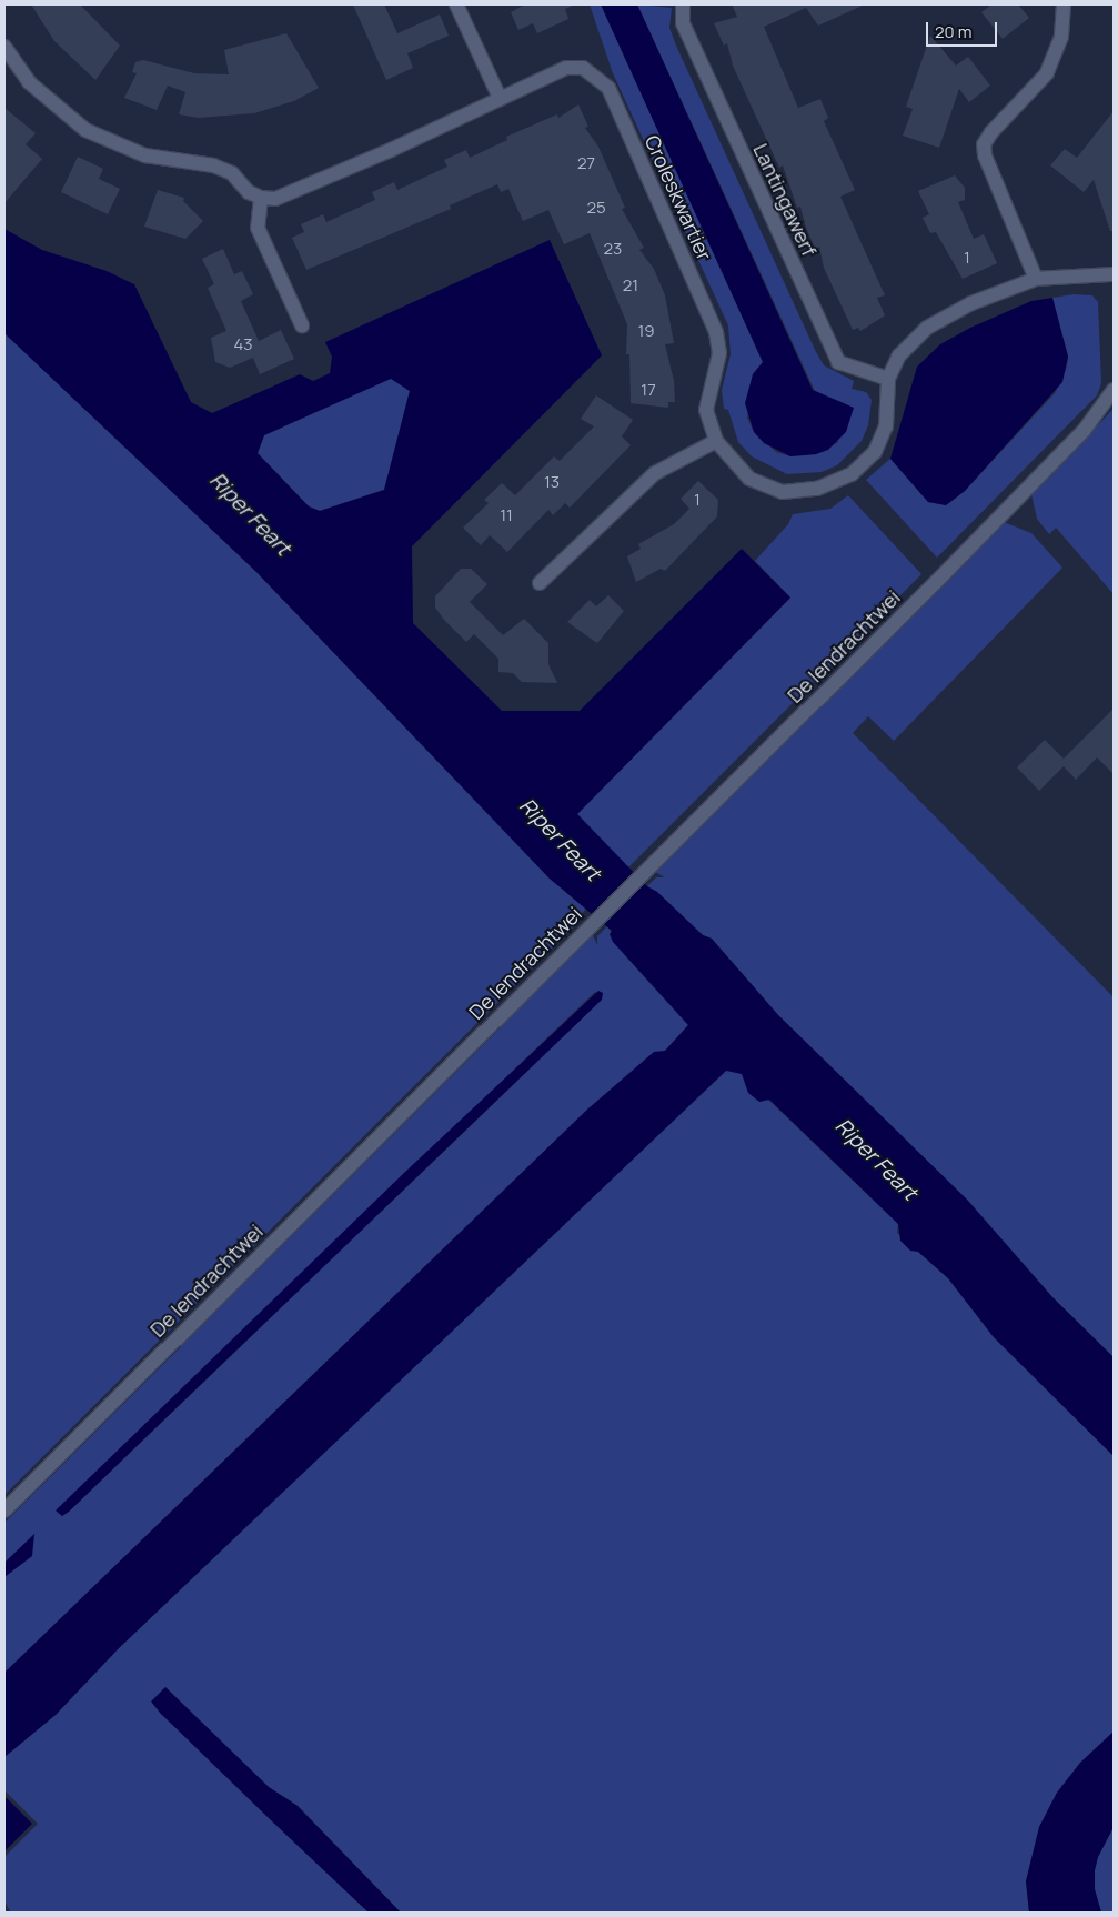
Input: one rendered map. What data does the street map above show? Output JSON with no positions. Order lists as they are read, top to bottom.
{
  "streets": {
    "street": ["Croleskwartier", "Lantingawerf", "De Iendrachtwei"]
  },
  "crossings": [
    ["Croleskwartier", "Lantingawerf"]
  ],
  "water": ["Riper Feart"],
  "house_numbers": [
    "27",
    "25",
    "23",
    "1",
    "21",
    "19",
    "43",
    "17",
    "13",
    "1",
    "11"
  ],
  "scale_bar": "20 m"
}
